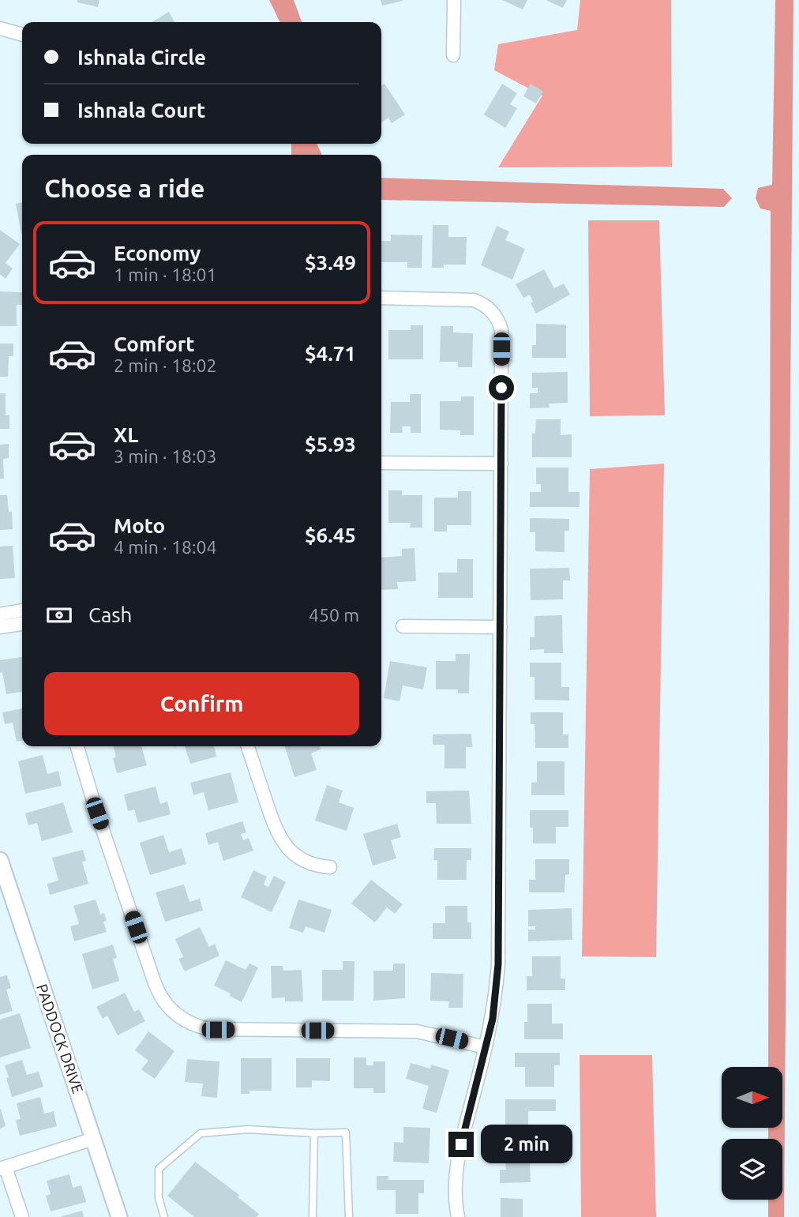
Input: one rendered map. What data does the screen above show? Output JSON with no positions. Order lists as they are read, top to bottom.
{
  "streets": {
    "street": ["PADDOCK DRIVE"]
  },
  "north": "right",
  "page": {
    "banner": ["Ishnala Circle", "Ishnala Court"],
    "heading": "Choose a ride",
    "list": [
      {
        "name": "Economy",
        "note": "1 min · 18:01",
        "value": "$3.49"
      },
      {
        "name": "Comfort",
        "note": "2 min · 18:02",
        "value": "$4.71"
      },
      {
        "name": "XL",
        "note": "3 min · 18:03",
        "value": "$5.93"
      },
      {
        "name": "Moto",
        "note": "4 min · 18:04",
        "value": "$6.45"
      }
    ],
    "pay": ["Cash", "450 m"],
    "buttons": "Confirm",
    "bubble": "2 min"
  }
}
